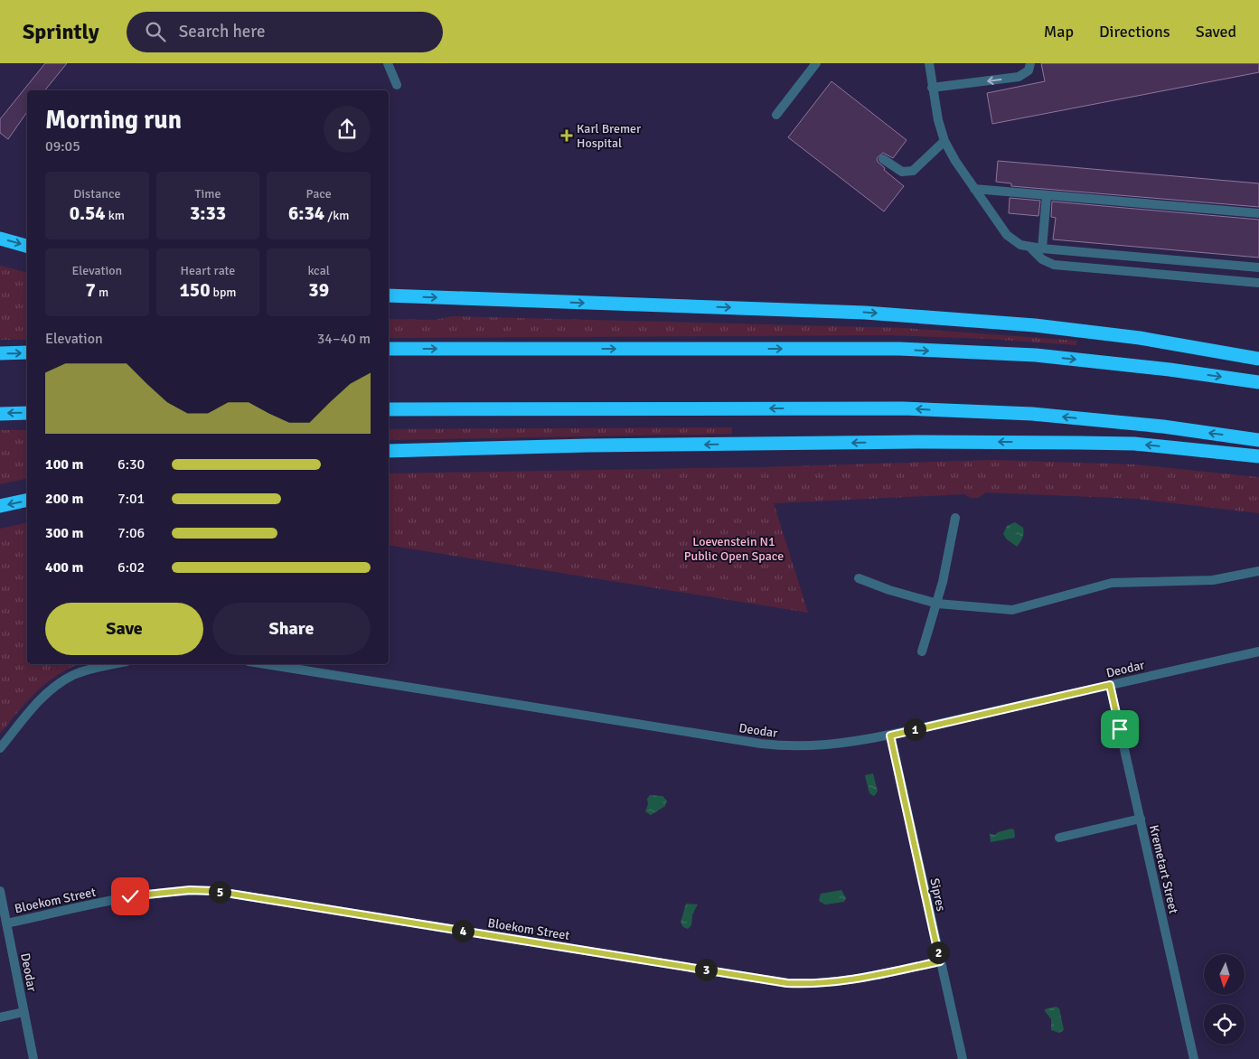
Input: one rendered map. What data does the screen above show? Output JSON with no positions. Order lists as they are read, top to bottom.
{
  "streets": {
    "street": [
      "Deodar",
      "Kremetart Street",
      "Sipres",
      "Bloekom Street"
    ]
  },
  "crossings": [
    ["Deodar", "Kremetart Street"],
    ["Deodar", "Sipres"],
    ["Deodar", "Bloekom Street"],
    ["Sipres", "Bloekom Street"]
  ],
  "parks": ["Loevenstein N1 Public Open Space"],
  "places": {
    "health": ["Karl Bremer Hospital"]
  },
  "north": "bottom",
  "page": {
    "header": "Sprintly",
    "search": "Search here",
    "nav": ["Map", "Directions", "Saved"],
    "heading": ["Morning run", "09:05"],
    "stats": [
      ["Distance", "0.54 km"],
      ["Time", "3:33"],
      ["Pace", "6:34 /km"],
      ["Elevation", "7 m"],
      ["Heart rate", "150 bpm"],
      ["kcal", "39"]
    ],
    "chart": ["Elevation", "34–40 m"],
    "list": [
      {
        "name": "100 m",
        "note": "6:30"
      },
      {
        "name": "200 m",
        "note": "7:01"
      },
      {
        "name": "300 m",
        "note": "7:06"
      },
      {
        "name": "400 m",
        "note": "6:02"
      }
    ],
    "buttons": ["Save", "Share"],
    "pins": [
      "1",
      "5",
      "4",
      "2",
      "3"
    ]
  }
}
